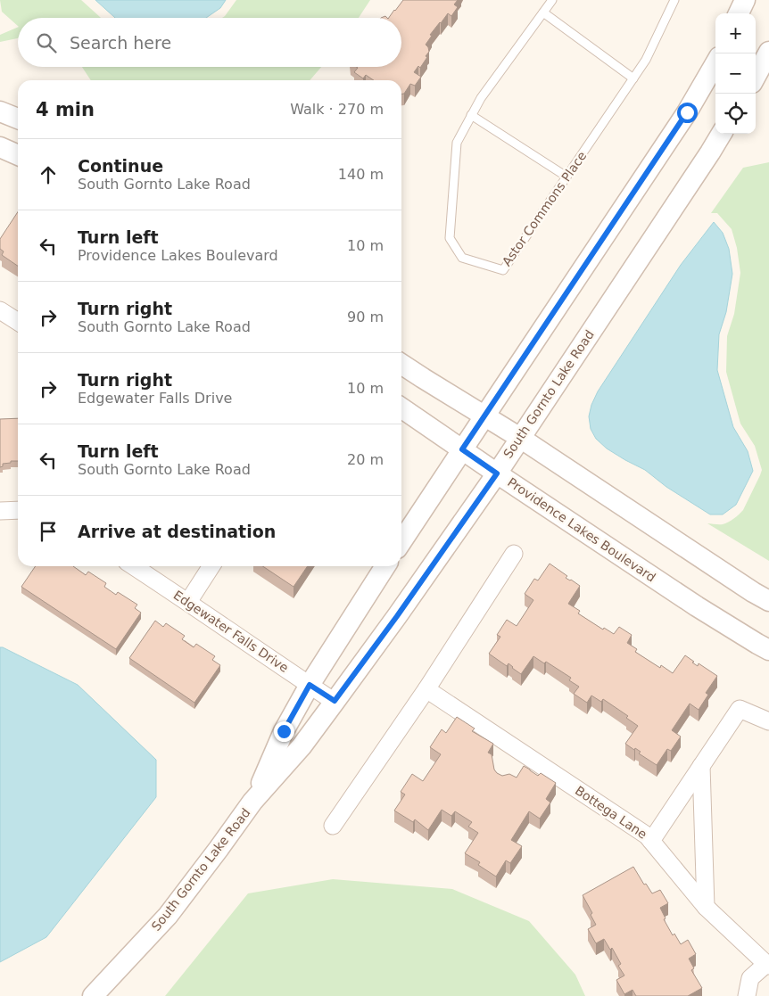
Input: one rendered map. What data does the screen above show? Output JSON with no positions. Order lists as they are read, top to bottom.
{
  "streets": {
    "street": [
      "South Gornto Lake Road",
      "Providence Lakes Boulevard",
      "Edgewater Falls Drive",
      "Bottega Lane"
    ],
    "lane": ["Astor Commons Place"]
  },
  "crossings": [
    ["South Gornto Lake Road", "Providence Lakes Boulevard"],
    ["South Gornto Lake Road", "Edgewater Falls Drive"]
  ],
  "page": {
    "map_buttons": ["+", "−"],
    "search": "Search here",
    "heading": ["4 min", "Walk · 270 m"],
    "list": [
      ["Continue", "South Gornto Lake Road", "140 m"],
      ["Turn left", "Providence Lakes Boulevard", "10 m"],
      ["Turn right", "South Gornto Lake Road", "90 m"],
      ["Turn right", "Edgewater Falls Drive", "10 m"],
      ["Turn left", "South Gornto Lake Road", "20 m"],
      "Arrive at destination"
    ]
  }
}
